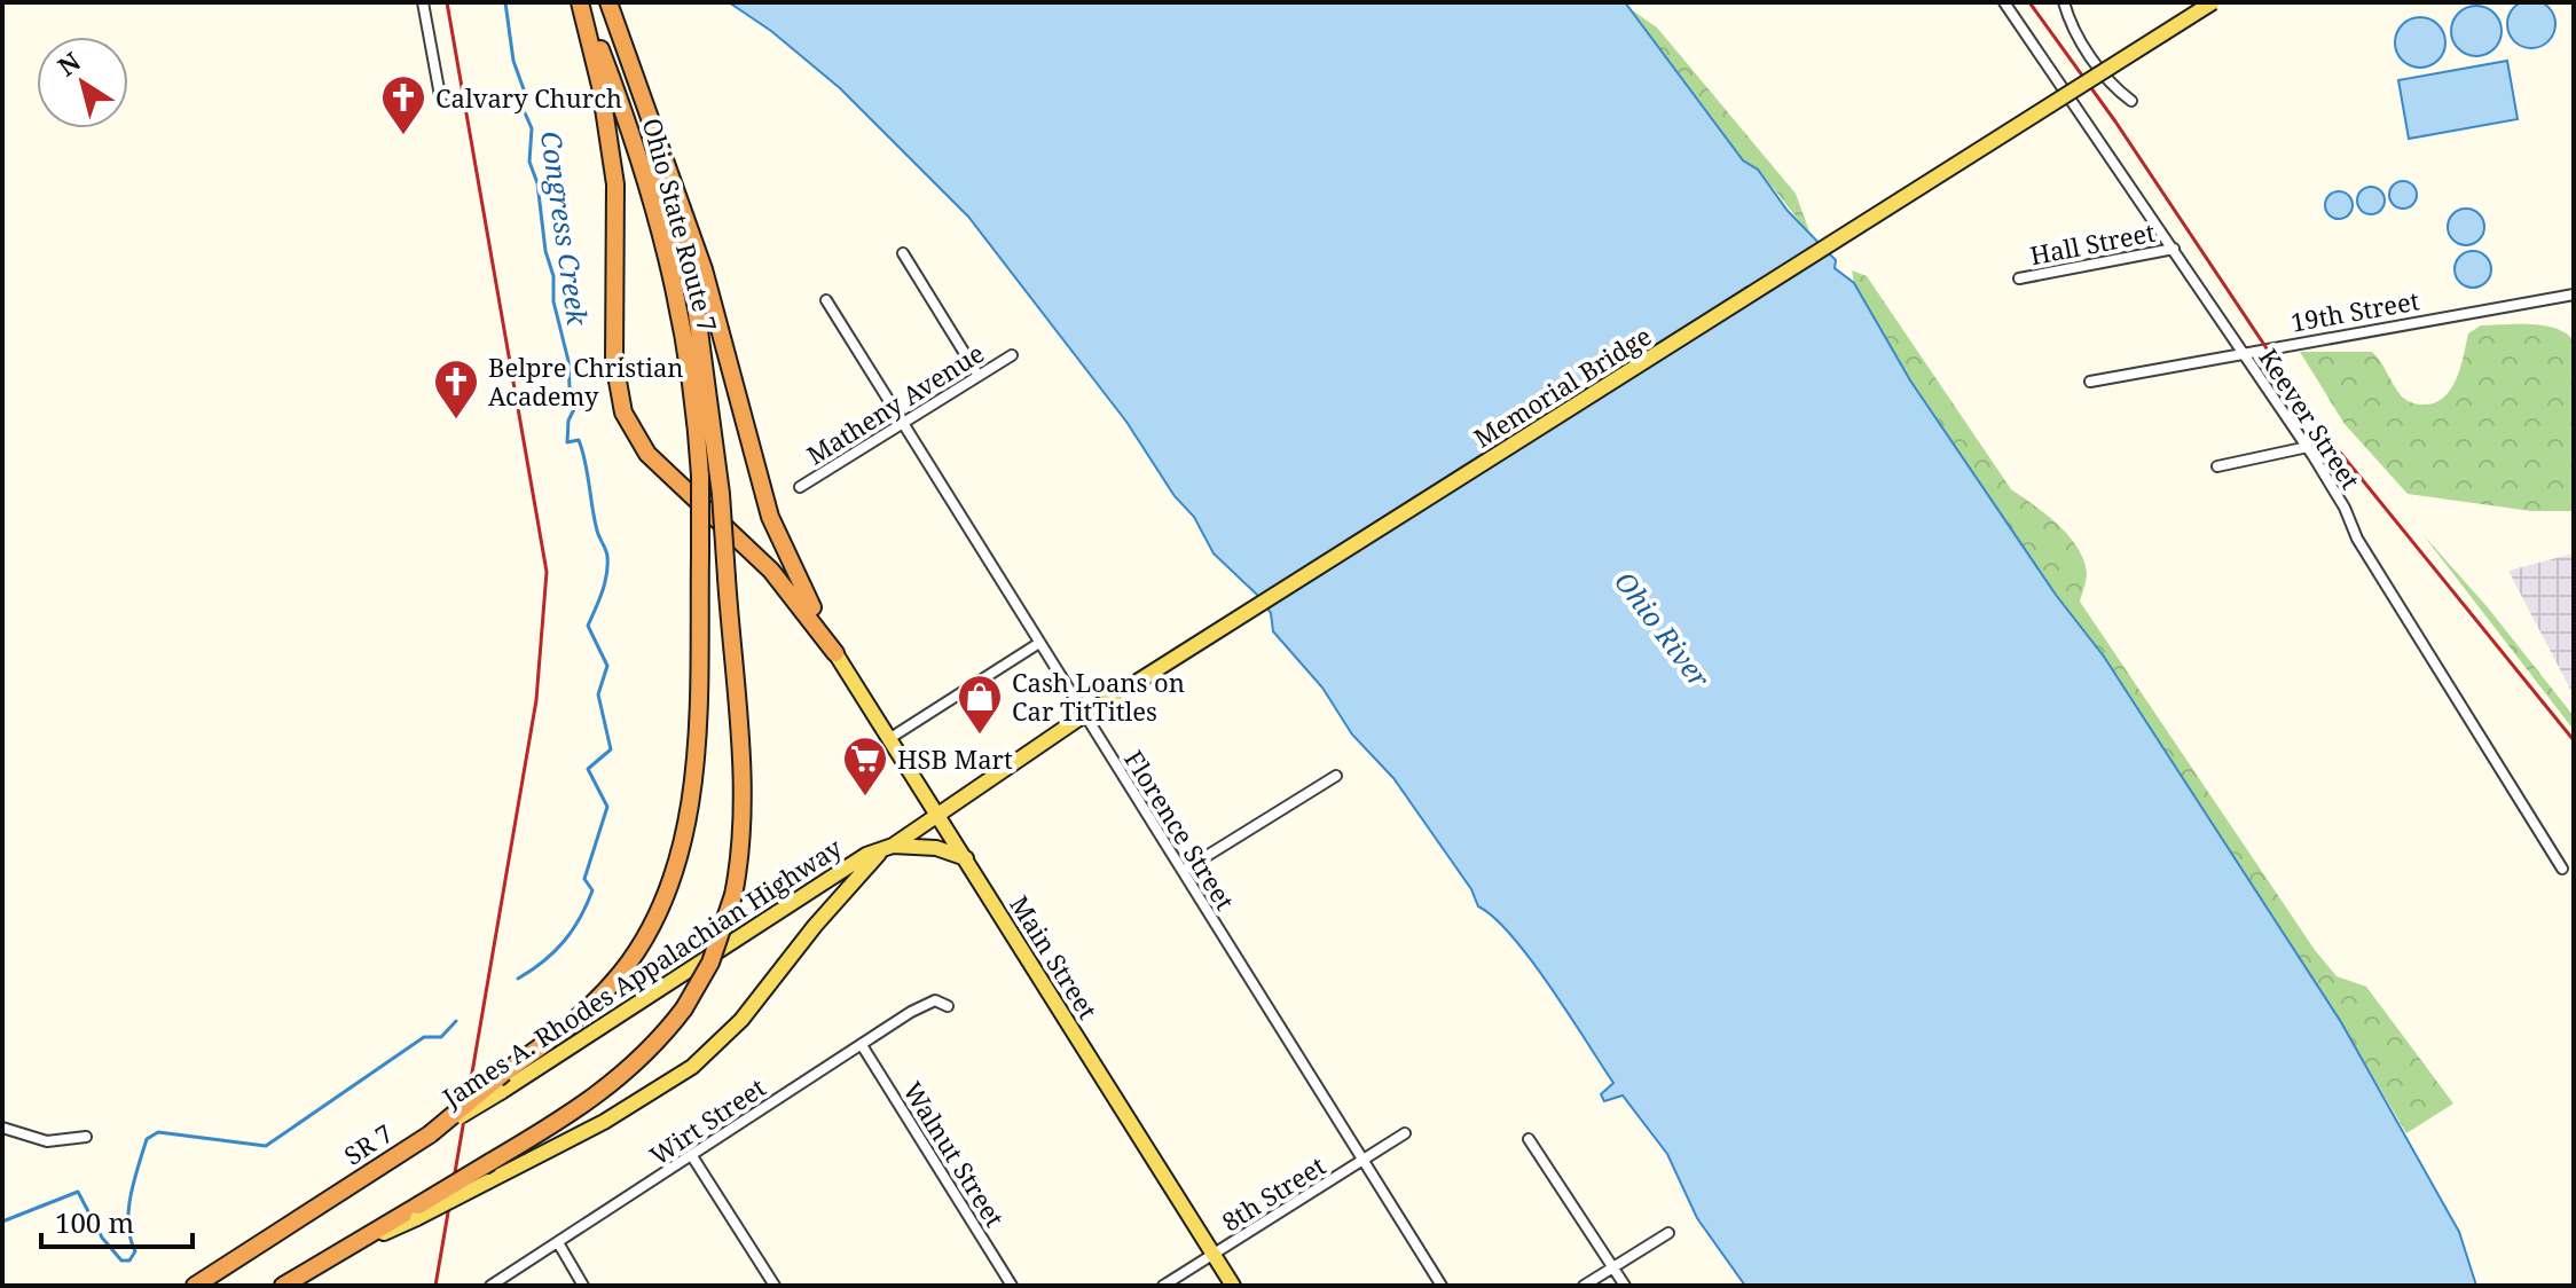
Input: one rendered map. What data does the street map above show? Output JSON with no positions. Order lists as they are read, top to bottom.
{
  "streets": {
    "highway": ["Ohio State Route 7", "SR 7"],
    "main road": ["Memorial Bridge", "Main Street", "James A. Rhodes Appalachian Highway"],
    "street": [
      "Hall Street",
      "19th Street",
      "Matheny Avenue",
      "Keever Street",
      "Florence Street",
      "Wirt Street",
      "Walnut Street",
      "8th Street"
    ]
  },
  "crossings": [
    ["Ohio State Route 7", "James A. Rhodes Appalachian Highway"],
    ["Ohio State Route 7", "SR 7"],
    ["Hall Street", "Keever Street"],
    ["19th Street", "Keever Street"],
    ["Memorial Bridge", "Main Street"],
    ["Memorial Bridge", "James A. Rhodes Appalachian Highway"],
    ["Matheny Avenue", "Florence Street"],
    ["Florence Street", "8th Street"],
    ["Main Street", "James A. Rhodes Appalachian Highway"],
    ["Main Street", "8th Street"],
    ["James A. Rhodes Appalachian Highway", "SR 7"],
    ["Wirt Street", "Walnut Street"]
  ],
  "water": ["Congress Creek", "Ohio River"],
  "places": {
    "church": ["Calvary Church", "Belpre Christian Academy"],
    "shop": ["Cash Loans on Car TitTitles"],
    "supermarket": ["HSB Mart"]
  },
  "scale_bar": "100 m",
  "north": "top left"
}
